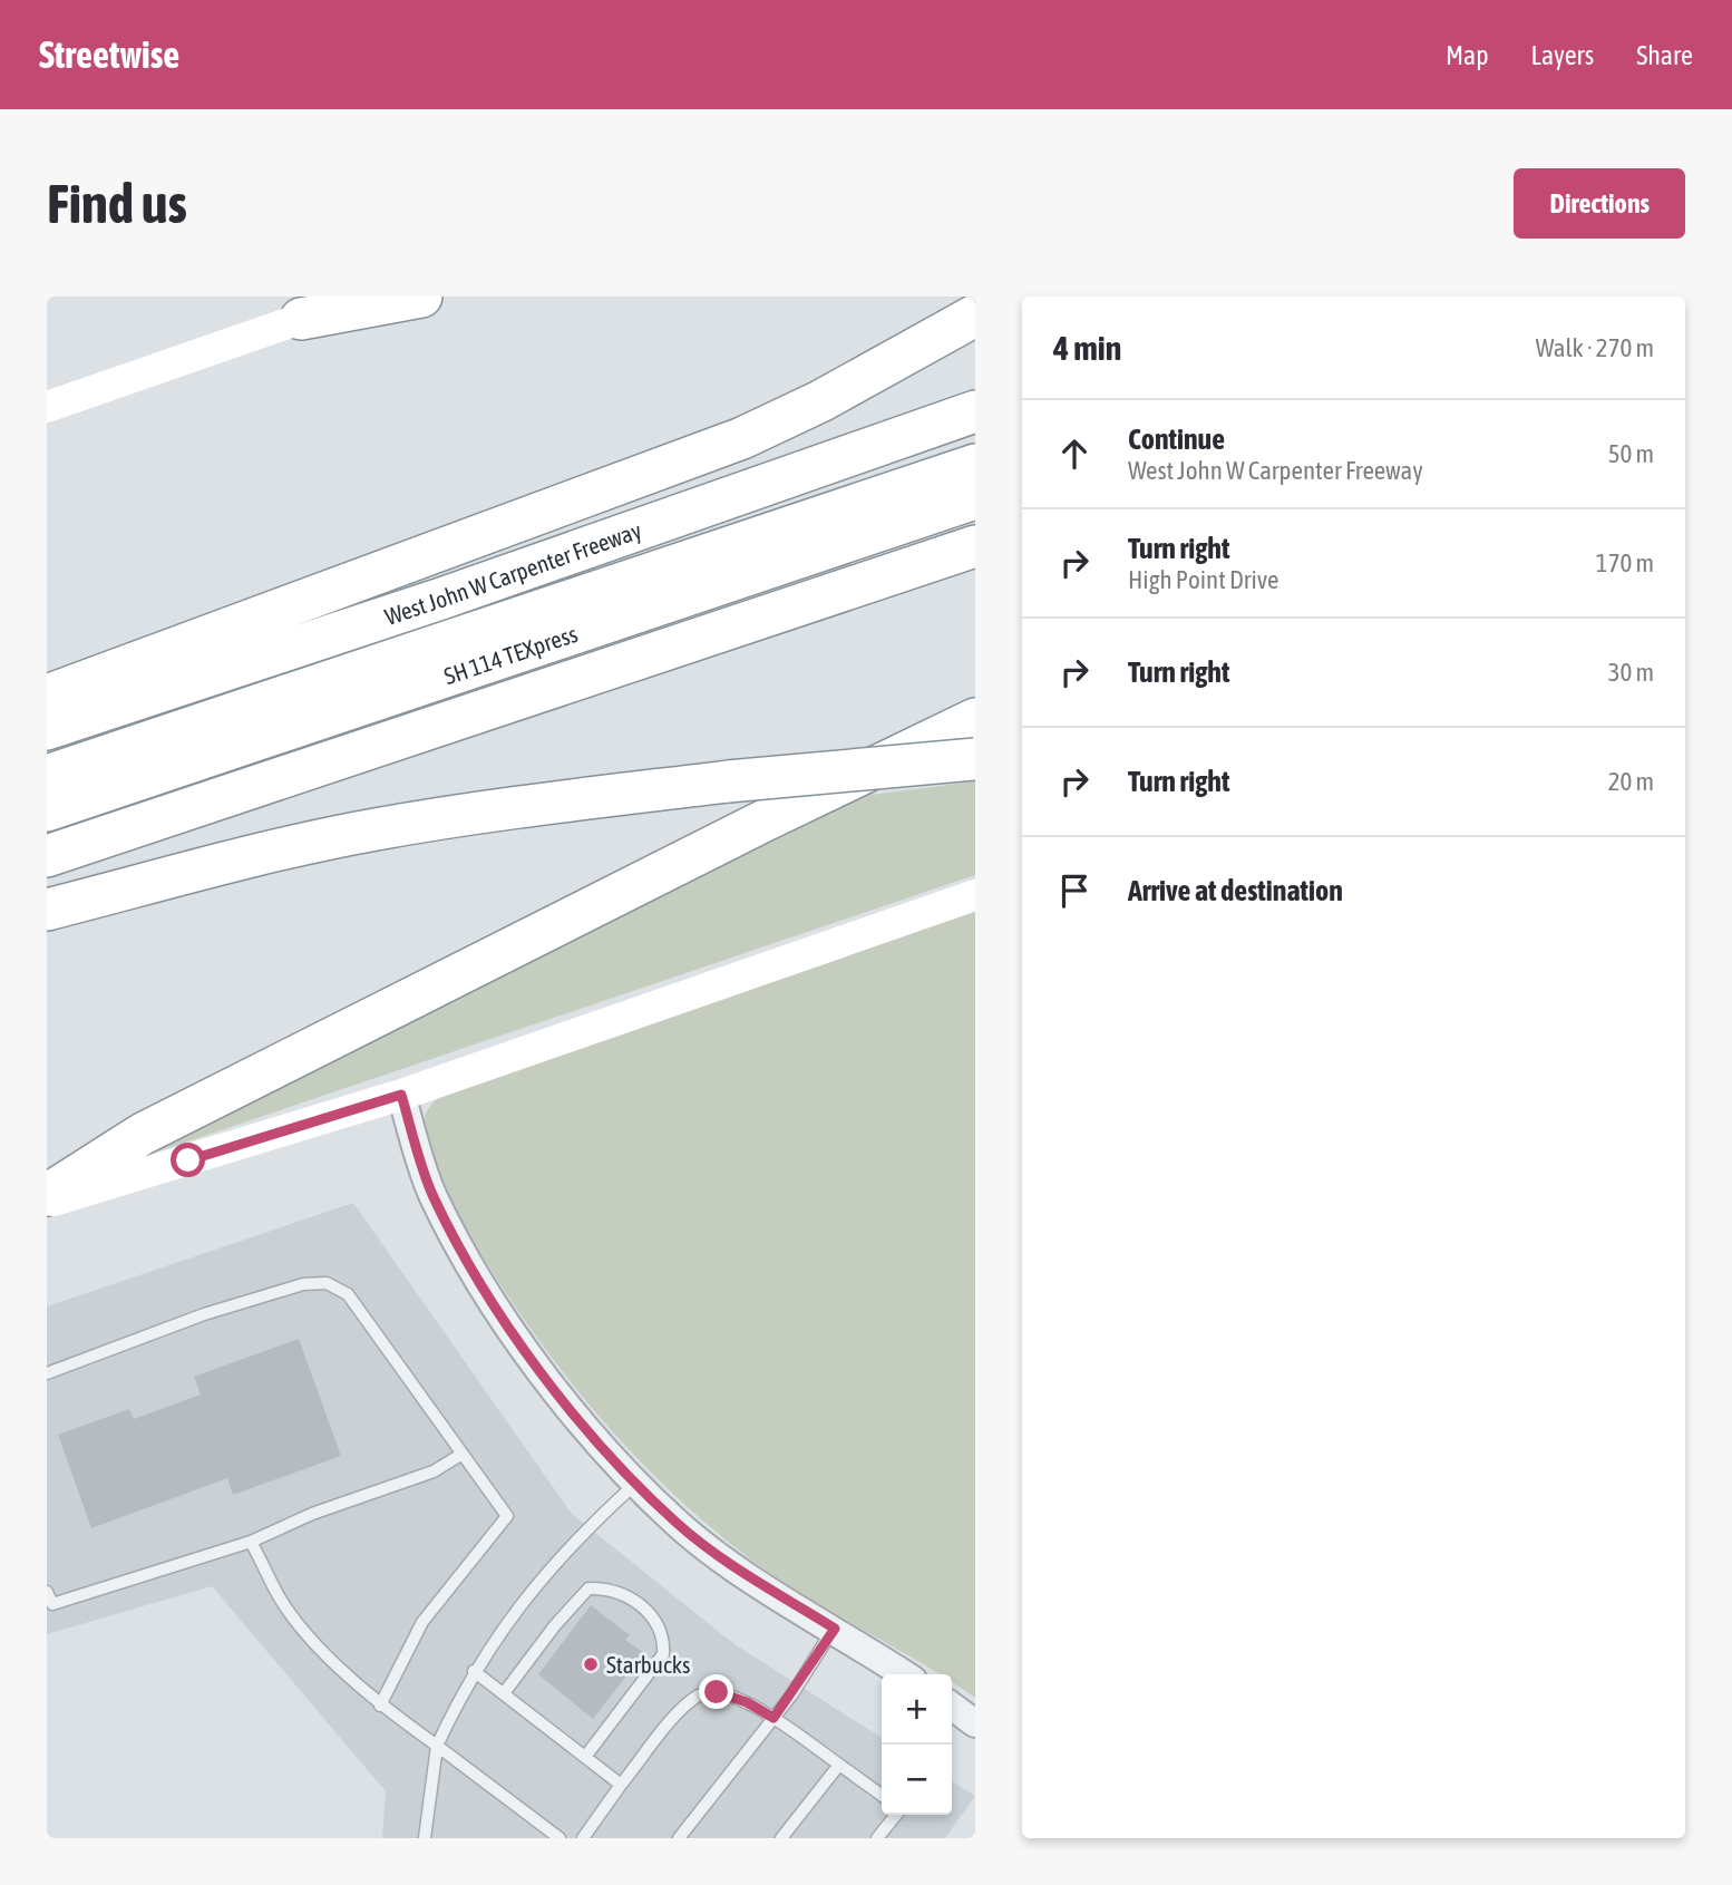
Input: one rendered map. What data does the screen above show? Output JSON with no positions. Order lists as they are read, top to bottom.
{
  "streets": {
    "highway": ["West John W Carpenter Freeway", "SH 114 TEXpress"]
  },
  "places": ["Starbucks"],
  "page": {
    "header": "Streetwise",
    "nav": ["Map", "Layers", "Share"],
    "buttons": "Directions",
    "title": "Find us",
    "heading": ["4 min", "Walk · 270 m"],
    "list": [
      ["Continue", "West John W Carpenter Freeway", "50 m"],
      ["Turn right", "High Point Drive", "170 m"],
      ["Turn right", "30 m"],
      ["Turn right", "20 m"],
      "Arrive at destination"
    ],
    "map_buttons": ["+", "−"]
  }
}
